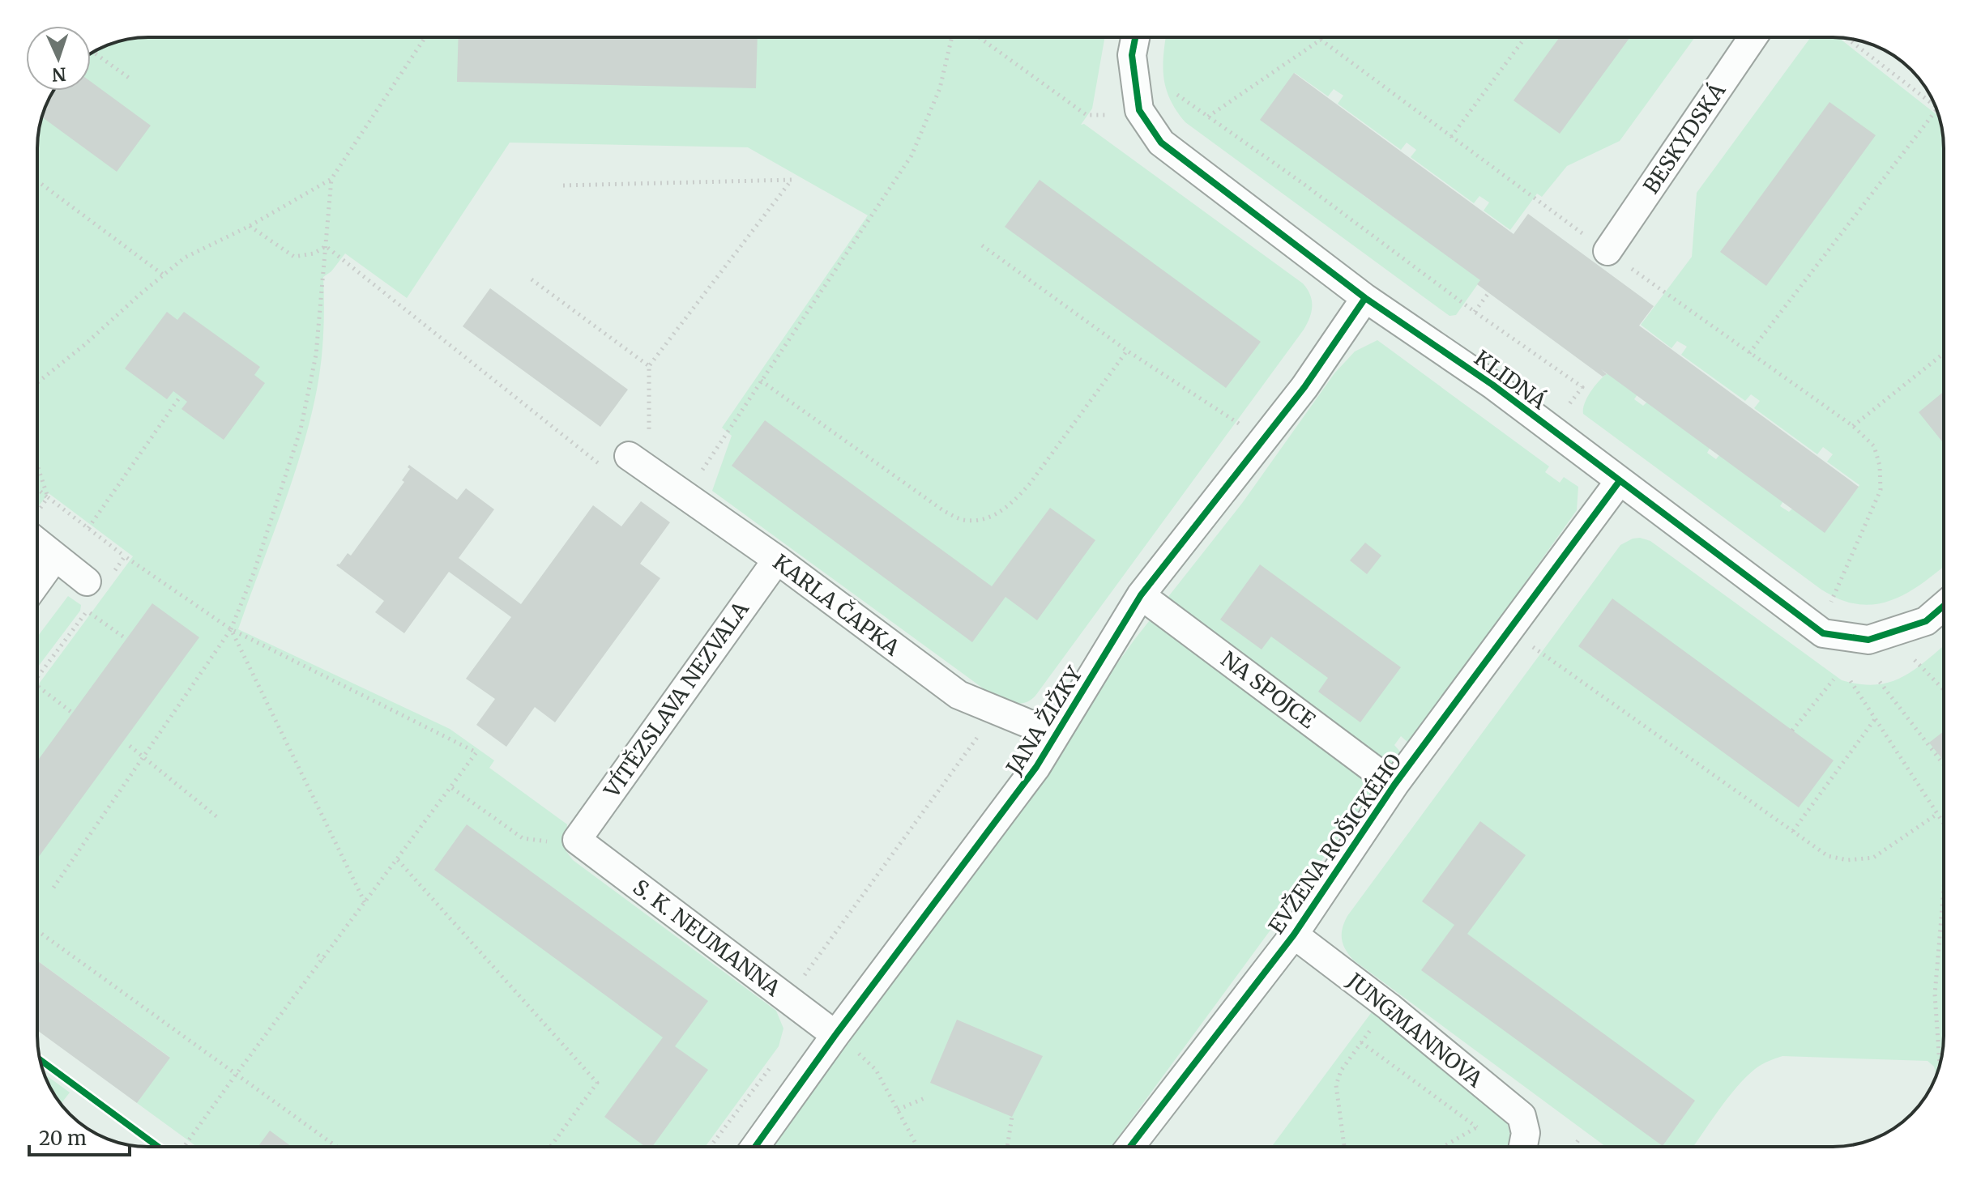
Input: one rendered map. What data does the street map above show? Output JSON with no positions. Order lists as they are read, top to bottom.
{
  "streets": {
    "street": [
      "BESKYDSKÁ",
      "KLIDNÁ",
      "KARLA ČAPKA",
      "NA SPOJCE",
      "VÍTĚZSLAVA NEZVALA",
      "JANA ŽIŽKY",
      "EVŽENA ROŠICKÉHO",
      "S. K. NEUMANNA",
      "JUNGMANNOVA"
    ]
  },
  "crossings": [
    ["KLIDNÁ", "JANA ŽIŽKY"],
    ["KLIDNÁ", "EVŽENA ROŠICKÉHO"],
    ["KARLA ČAPKA", "VÍTĚZSLAVA NEZVALA"],
    ["KARLA ČAPKA", "JANA ŽIŽKY"],
    ["NA SPOJCE", "JANA ŽIŽKY"],
    ["NA SPOJCE", "EVŽENA ROŠICKÉHO"],
    ["VÍTĚZSLAVA NEZVALA", "S. K. NEUMANNA"],
    ["JANA ŽIŽKY", "S. K. NEUMANNA"],
    ["EVŽENA ROŠICKÉHO", "JUNGMANNOVA"]
  ],
  "scale_bar": "20 m",
  "north": "bottom"
}
